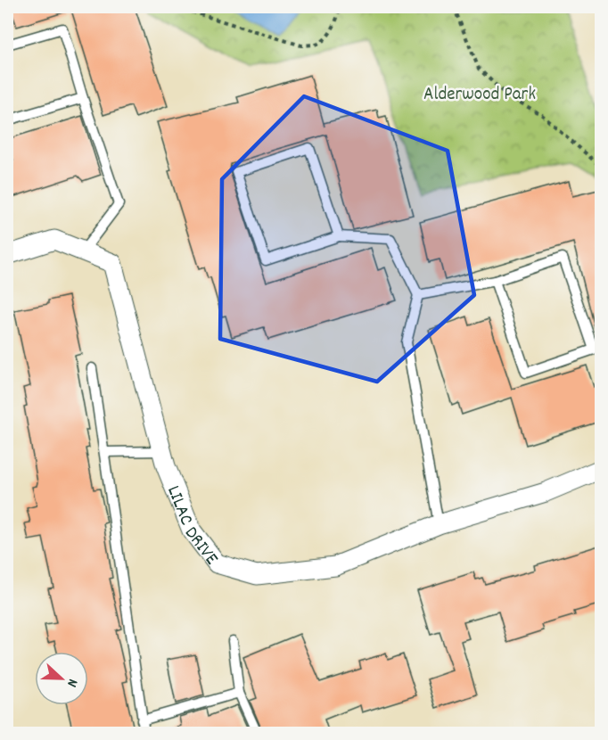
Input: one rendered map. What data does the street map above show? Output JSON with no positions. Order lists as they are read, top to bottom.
{
  "streets": {
    "street": ["LILAC DRIVE"]
  },
  "parks": ["Alderwood Park"],
  "north": "right"
}
